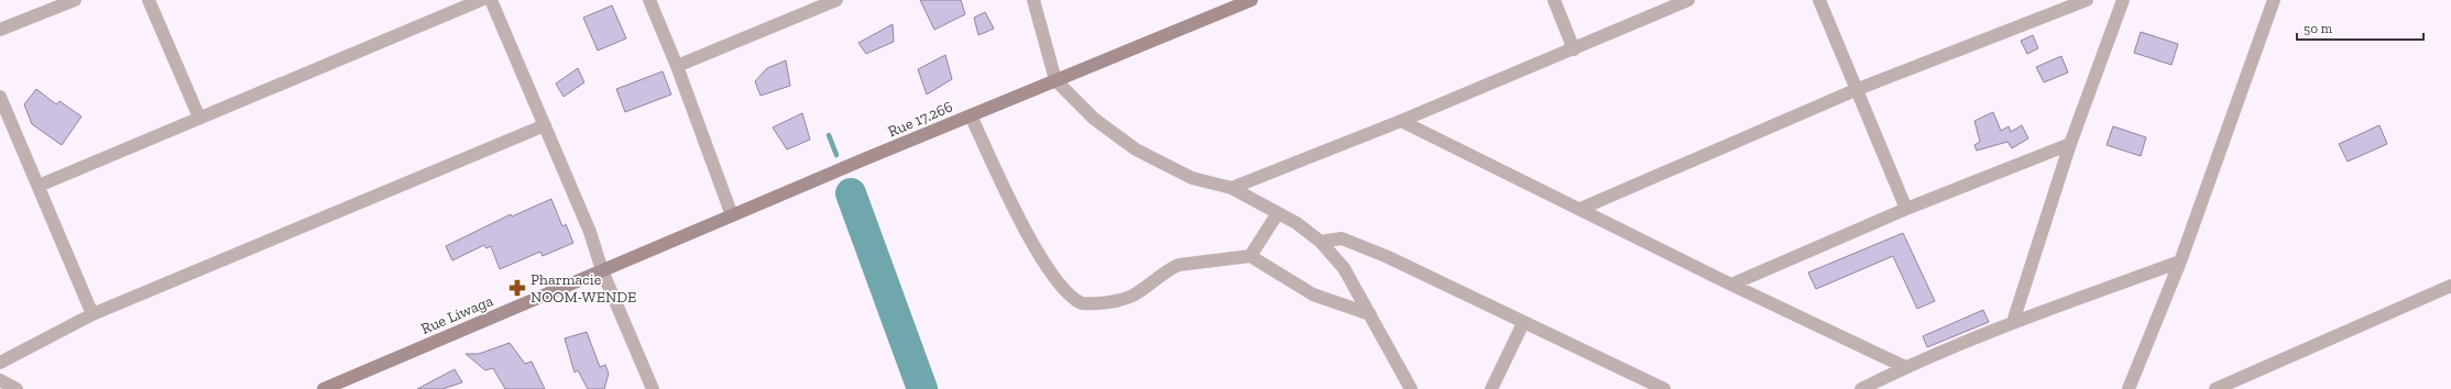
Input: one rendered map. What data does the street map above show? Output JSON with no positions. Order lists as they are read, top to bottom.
{
  "streets": {
    "main road": ["Rue 17.266", "Rue Liwaga"]
  },
  "crossings": [
    ["Rue 17.266", "Rue Liwaga"]
  ],
  "places": {
    "pharmacy": ["Pharmacie NOOM-WENDE"]
  },
  "scale_bar": "50 m"
}
